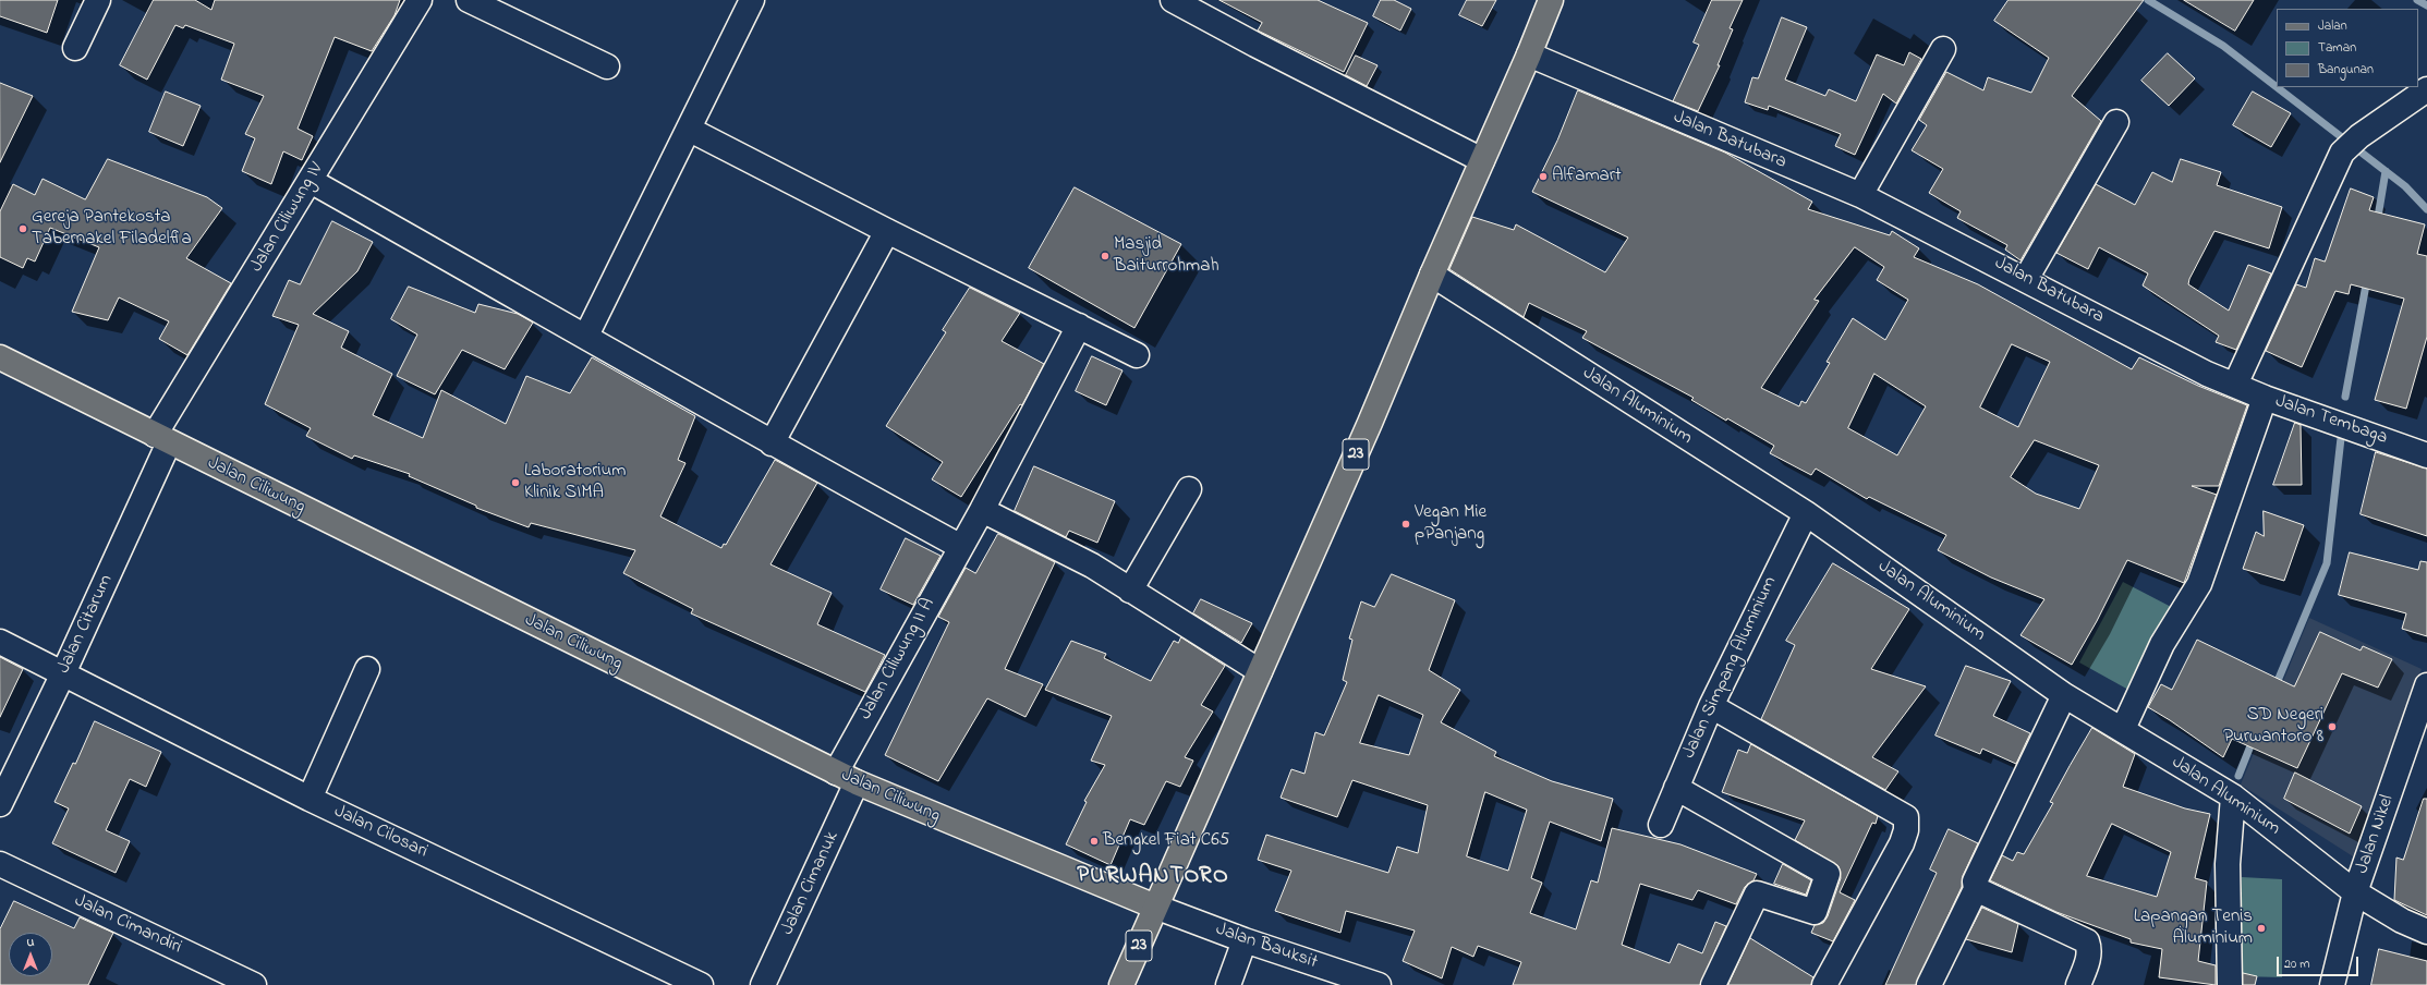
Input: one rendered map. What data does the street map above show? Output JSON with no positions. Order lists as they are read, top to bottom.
{
  "streets": {
    "main road": ["23", "Jalan Ciliwung"],
    "street": [
      "Jalan Batubara",
      "Jalan Ciliwung IV",
      "Jalan Aluminium",
      "Jalan Tembaga",
      "Jalan Citarum",
      "Jalan Ciliwung II A",
      "Jalan Simpang Aluminium",
      "Jalan Cilosari",
      "Jalan Nikel",
      "Jalan Cimanuk",
      "Jalan Cimandiri",
      "Jalan Bauksit"
    ]
  },
  "crossings": [
    ["Jalan Batubara", "Jalan Tembaga"],
    ["Jalan Batubara", "23"],
    ["Jalan Ciliwung IV", "Jalan Ciliwung"],
    ["Jalan Ciliwung IV", "Jalan Citarum"],
    ["Jalan Aluminium", "23"],
    ["Jalan Aluminium", "Jalan Simpang Aluminium"],
    ["Jalan Aluminium", "Jalan Nikel"],
    ["23", "Jalan Ciliwung"],
    ["23", "Jalan Bauksit"],
    ["Jalan Ciliwung", "Jalan Citarum"],
    ["Jalan Ciliwung", "Jalan Ciliwung II A"],
    ["Jalan Ciliwung", "Jalan Cimanuk"],
    ["Jalan Ciliwung", "Jalan Bauksit"],
    ["Jalan Citarum", "Jalan Cilosari"],
    ["Jalan Ciliwung II A", "Jalan Cimanuk"]
  ],
  "districts": ["PURWANTORO"],
  "places": [
    "Alfamart",
    "Gereja Pantekosta Tabernakel Filadelfia",
    "Masjid Baiturrohmah",
    "Laboratorium Klinik SIMA",
    "Vegan Mie pPanjang",
    "SD Negeri Purwantoro 8",
    "Bengkel Fiat C65",
    "Lapangan Tenis Aluminium"
  ],
  "legend": ["Jalan", "Taman", "Bangunan"],
  "scale_bar": "20 m",
  "north": "top"
}
